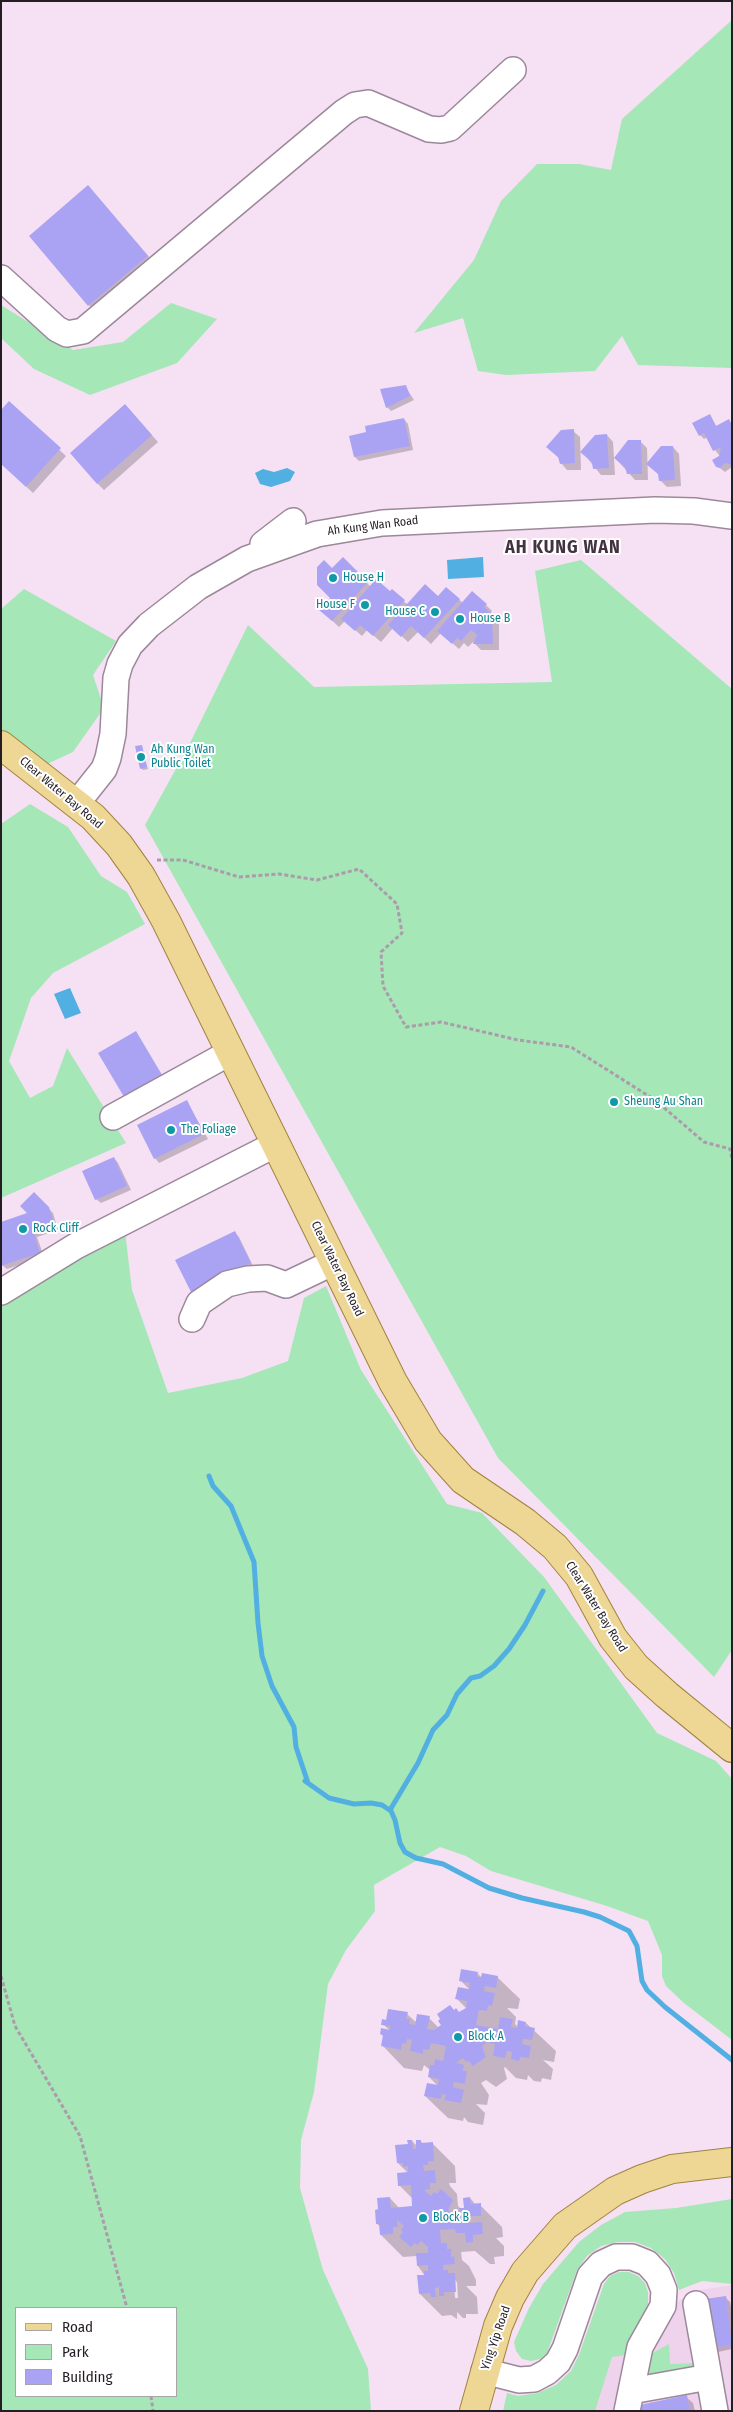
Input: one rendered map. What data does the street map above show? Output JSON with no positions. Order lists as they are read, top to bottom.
{
  "streets": {
    "main road": ["Clear Water Bay Road", "Ying Yip Road"],
    "street": ["Ah Kung Wan Road"]
  },
  "crossings": [
    ["Ah Kung Wan Road", "Clear Water Bay Road"]
  ],
  "districts": ["AH KUNG WAN"],
  "places": [
    "House H",
    "House F",
    "House C",
    "House B",
    "Ah Kung Wan Public Toilet",
    "Sheung Au Shan",
    "The Foliage",
    "Rock Cliff",
    "Block A",
    "Block B"
  ],
  "legend": ["Road", "Park", "Building"]
}
